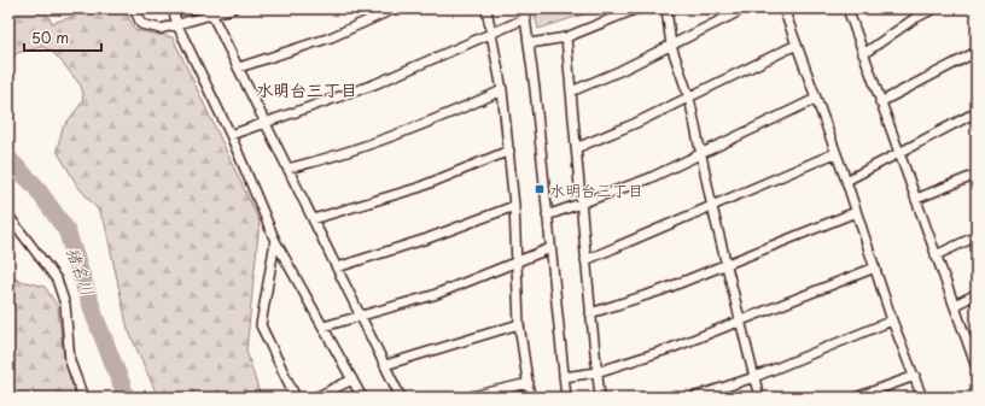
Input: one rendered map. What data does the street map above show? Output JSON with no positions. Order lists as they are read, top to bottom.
{
  "districts": ["水明台三丁目"],
  "water": ["猪名川"],
  "places": {
    "transit": ["水明台三丁目"]
  },
  "scale_bar": "50 m"
}
